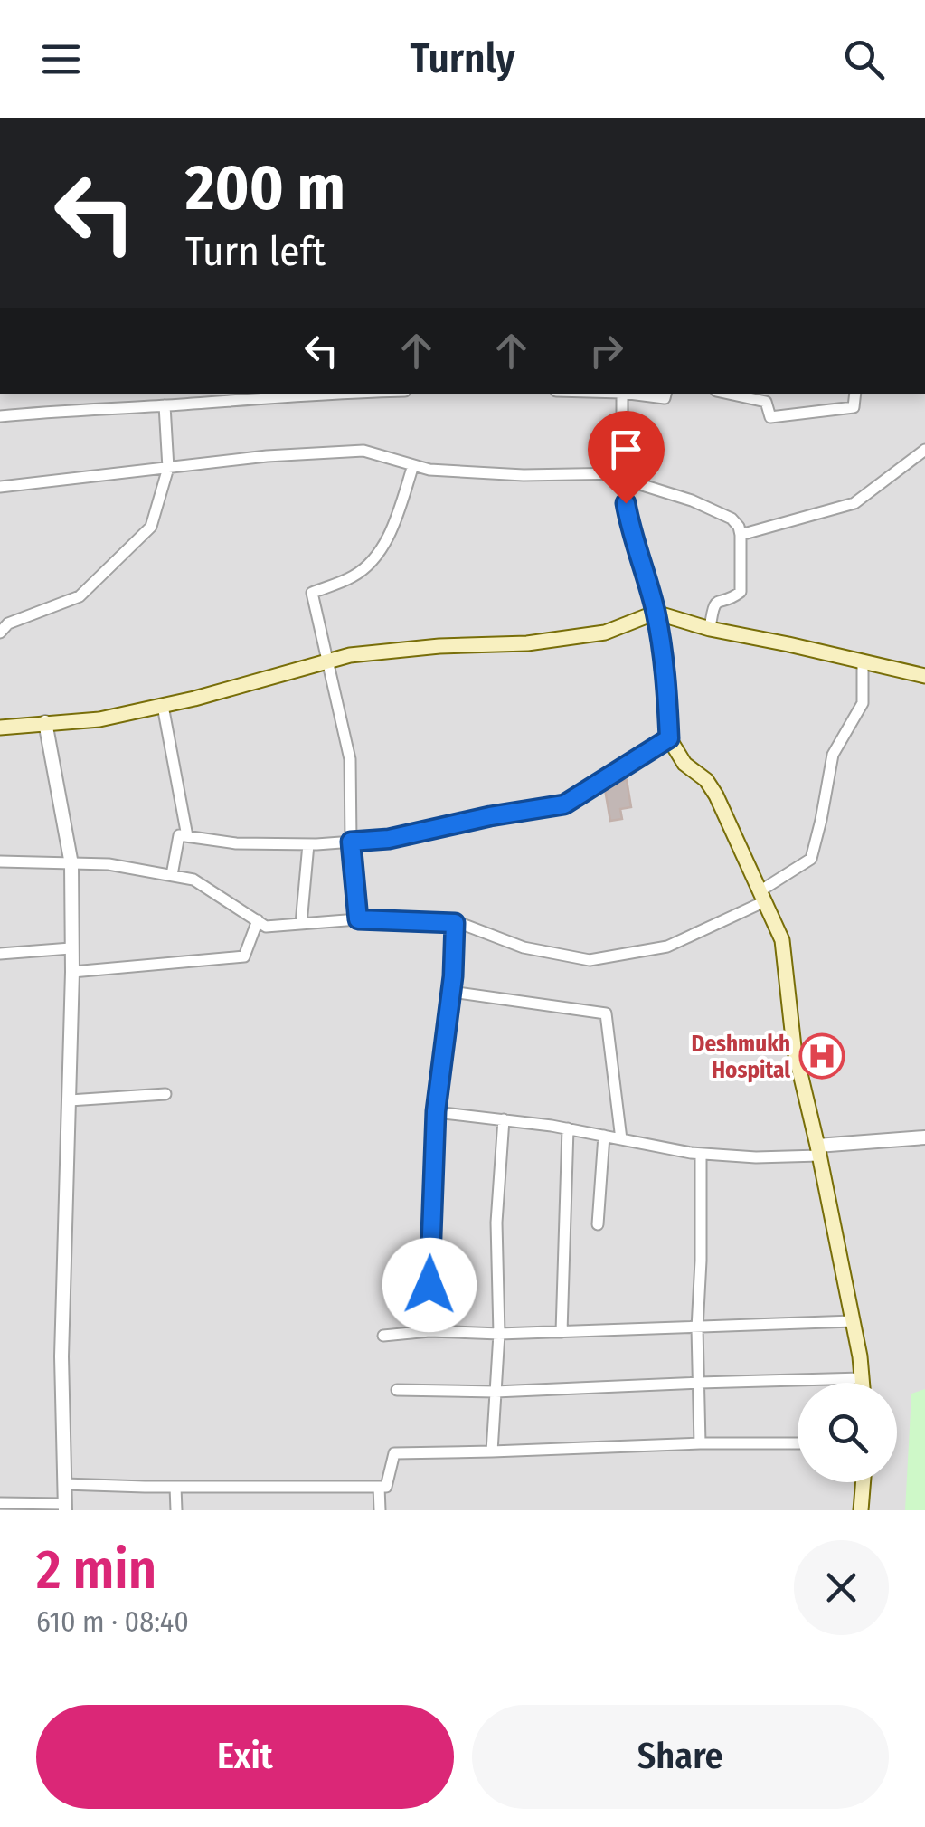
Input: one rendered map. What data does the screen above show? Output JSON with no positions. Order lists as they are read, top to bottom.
{
  "places": {
    "hospital": ["Deshmukh Hospital"]
  },
  "page": {
    "header": "Turnly",
    "turn": ["200 m", "Turn left"],
    "heading": ["2 min", "610 m · 08:40"],
    "buttons": ["Exit", "Share"]
  }
}
